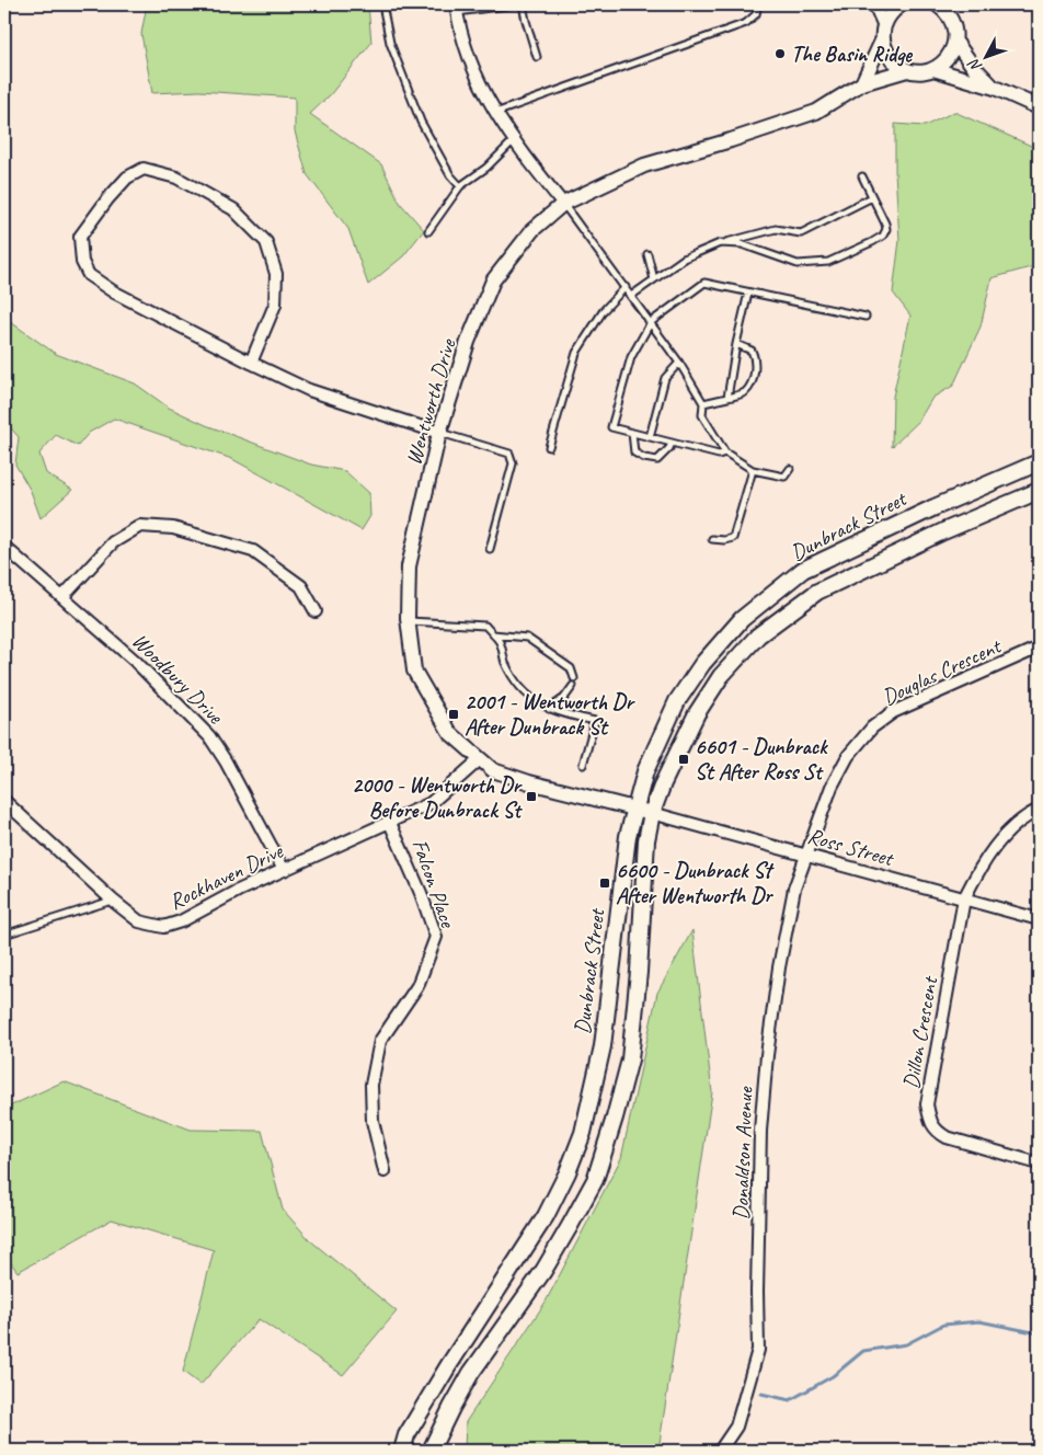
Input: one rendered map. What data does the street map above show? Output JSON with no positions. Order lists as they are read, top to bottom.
{
  "streets": {
    "main road": ["Dunbrack Street"],
    "street": [
      "Wentworth Drive",
      "Douglas Crescent",
      "Woodbury Drive",
      "Ross Street",
      "Rockhaven Drive",
      "Falcon Place",
      "Dillon Crescent",
      "Donaldson Avenue"
    ]
  },
  "crossings": [
    ["Wentworth Drive", "Dunbrack Street"],
    ["Wentworth Drive", "Ross Street"],
    ["Wentworth Drive", "Rockhaven Drive"],
    ["Dunbrack Street", "Ross Street"],
    ["Douglas Crescent", "Ross Street"],
    ["Douglas Crescent", "Donaldson Avenue"],
    ["Woodbury Drive", "Rockhaven Drive"],
    ["Ross Street", "Dillon Crescent"],
    ["Ross Street", "Donaldson Avenue"],
    ["Rockhaven Drive", "Falcon Place"]
  ],
  "places": {
    "other": ["The Basin Ridge"],
    "transit": [
      "2001 - Wentworth Dr After Dunbrack St",
      "6601 - Dunbrack St After Ross St",
      "2000 - Wentworth Dr Before Dunbrack St",
      "6600 - Dunbrack St After Wentworth Dr"
    ]
  },
  "north": "bottom left"
}
